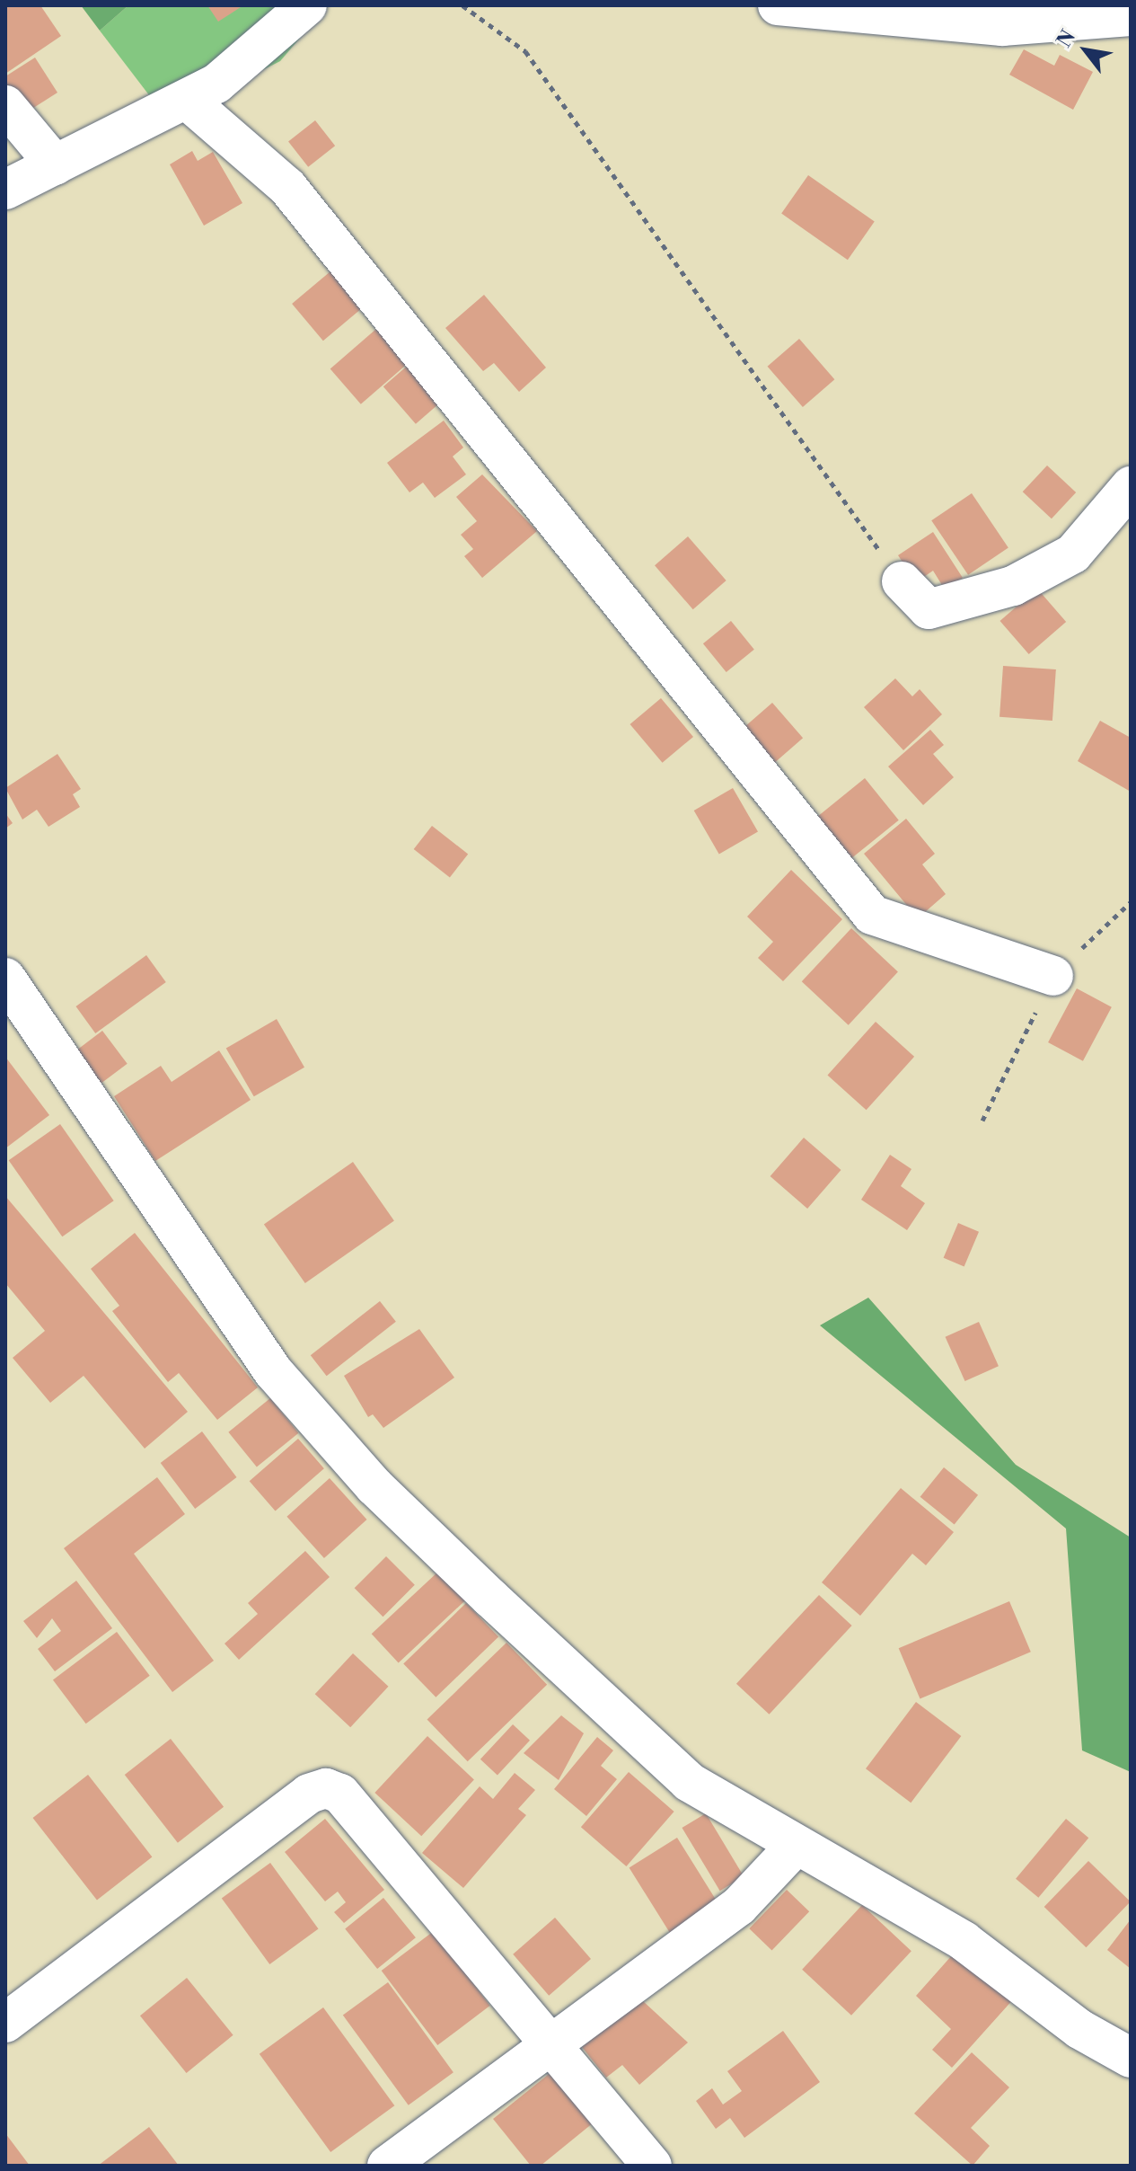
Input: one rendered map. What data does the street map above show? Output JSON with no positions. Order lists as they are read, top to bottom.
{
  "north": "top left"
}
